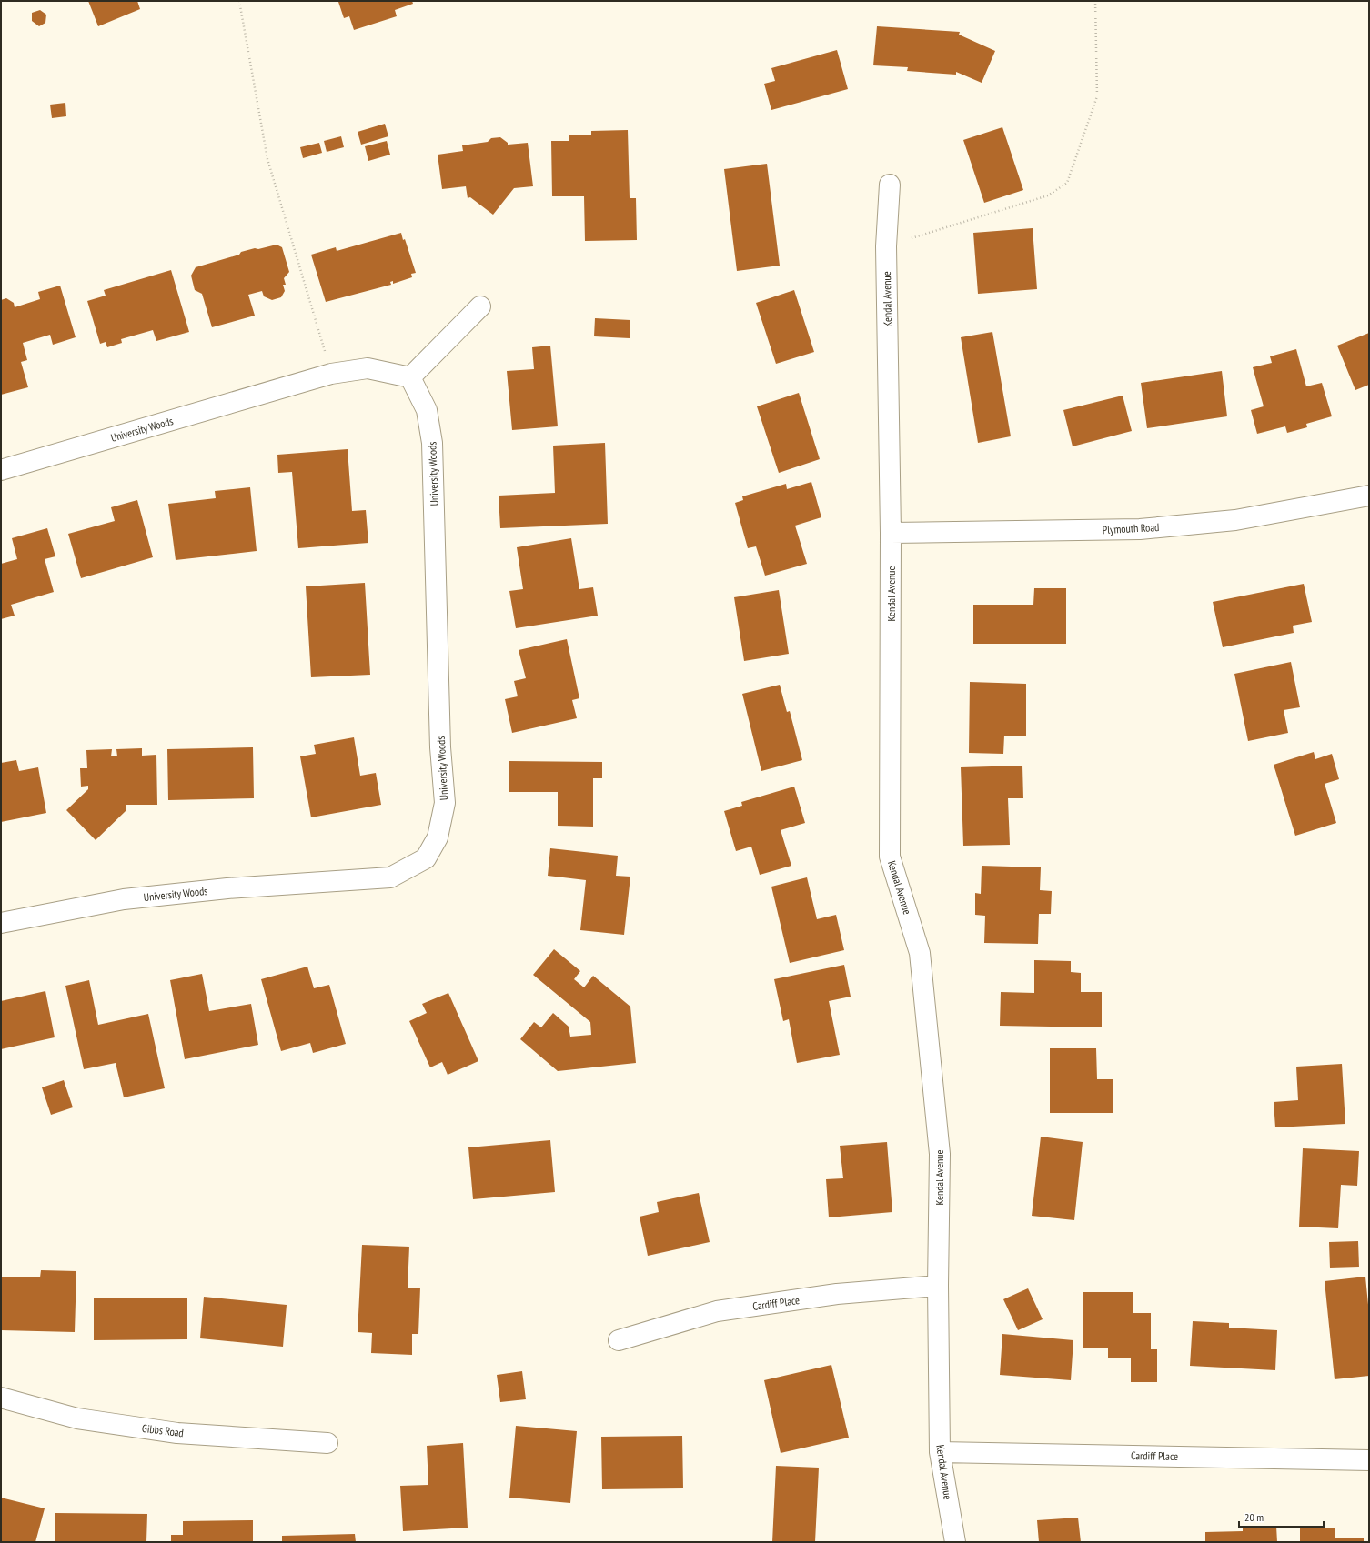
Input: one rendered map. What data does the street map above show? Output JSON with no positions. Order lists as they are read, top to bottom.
{
  "streets": {
    "street": [
      "Kendal Avenue",
      "University Woods",
      "Plymouth Road",
      "Cardiff Place",
      "Gibbs Road"
    ]
  },
  "crossings": [
    ["Kendal Avenue", "Plymouth Road"],
    ["Kendal Avenue", "Cardiff Place"]
  ],
  "scale_bar": "20 m"
}
